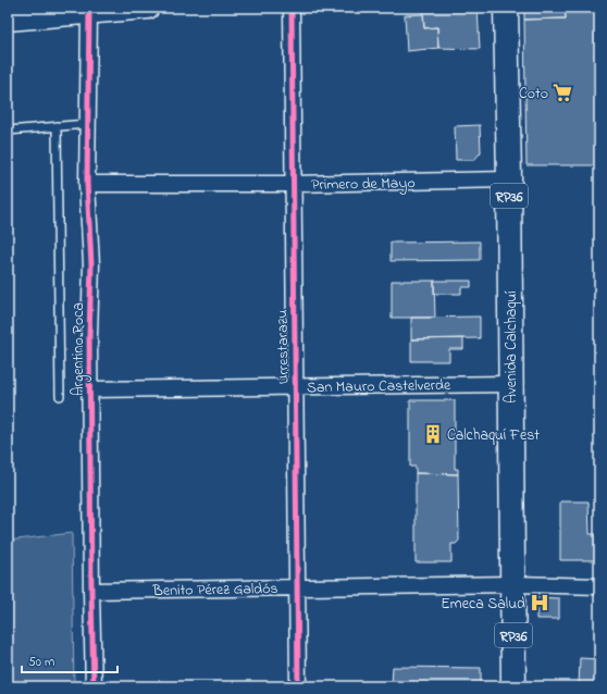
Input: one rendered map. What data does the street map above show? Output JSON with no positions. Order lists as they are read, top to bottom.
{
  "streets": {
    "main road": ["RP36", "Avenida Calchaquí"],
    "street": [
      "Primero de Mayo",
      "Urrestarazu",
      "Argentino Roca",
      "San Mauro Castelverde",
      "Benito Pérez Galdós"
    ]
  },
  "crossings": [
    ["Primero de Mayo", "Urrestarazu"],
    ["Primero de Mayo", "Avenida Calchaquí"],
    ["Primero de Mayo", "Argentino Roca"],
    ["Urrestarazu", "San Mauro Castelverde"],
    ["Urrestarazu", "Benito Pérez Galdós"],
    ["Avenida Calchaquí", "San Mauro Castelverde"],
    ["Avenida Calchaquí", "Benito Pérez Galdós"],
    ["Argentino Roca", "San Mauro Castelverde"],
    ["Argentino Roca", "Benito Pérez Galdós"]
  ],
  "places": {
    "supermarket": ["Coto"],
    "building": ["Calchaquí Fest"],
    "hospital": ["Emeca Salud"]
  },
  "scale_bar": "50 m"
}
